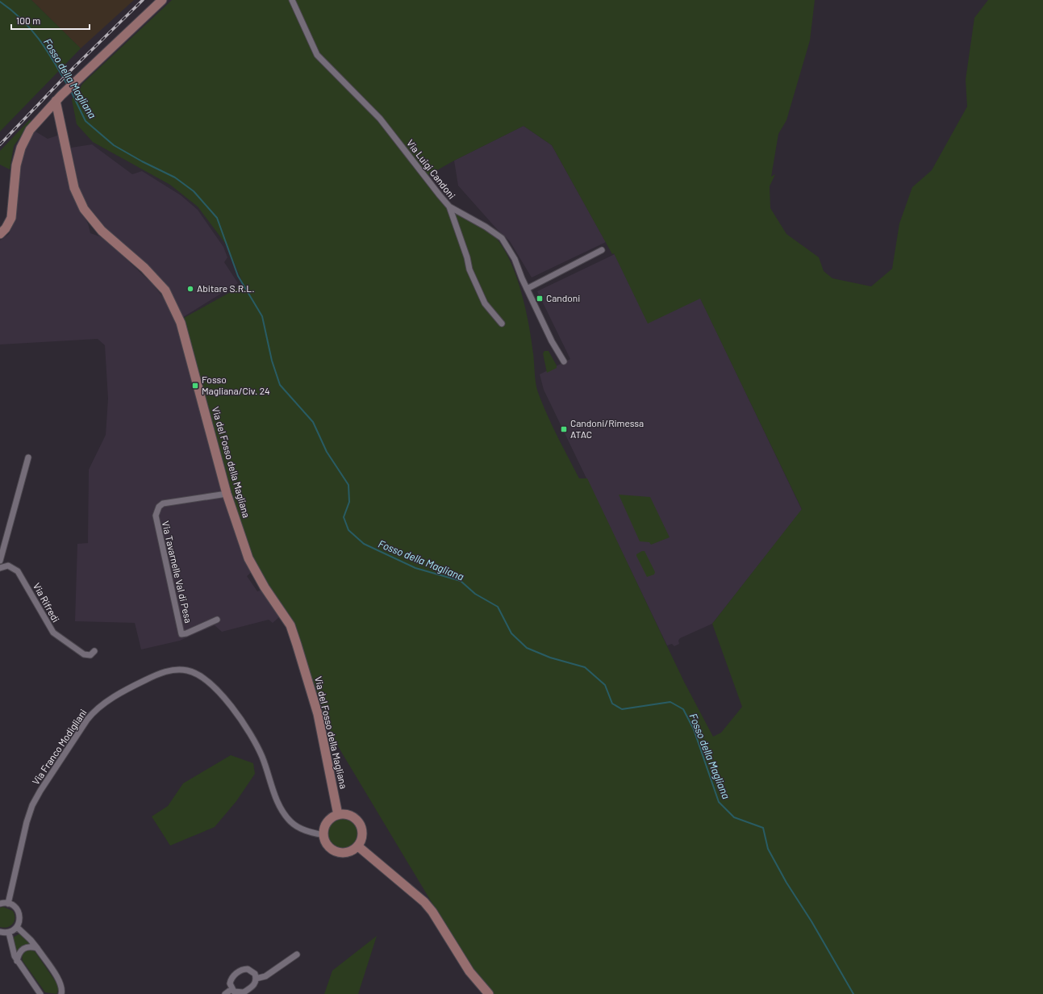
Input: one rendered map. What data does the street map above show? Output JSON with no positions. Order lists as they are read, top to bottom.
{
  "streets": {
    "street": [
      "Via Luigi Candoni",
      "Via del Fosso della Magliana",
      "Via Tavarnelle Val di Pesa",
      "Via Rifredi",
      "Via Franco Modigliani"
    ]
  },
  "crossings": [
    ["Via del Fosso della Magliana", "Via Tavarnelle Val di Pesa"],
    ["Via del Fosso della Magliana", "Via Franco Modigliani"]
  ],
  "water": ["Fosso della Magliana"],
  "places": {
    "other": ["Abitare S.R.L."],
    "transit": ["Candoni", "Fosso Magliana/Civ. 24", "Candoni/Rimessa ATAC"]
  },
  "scale_bar": "100 m"
}
